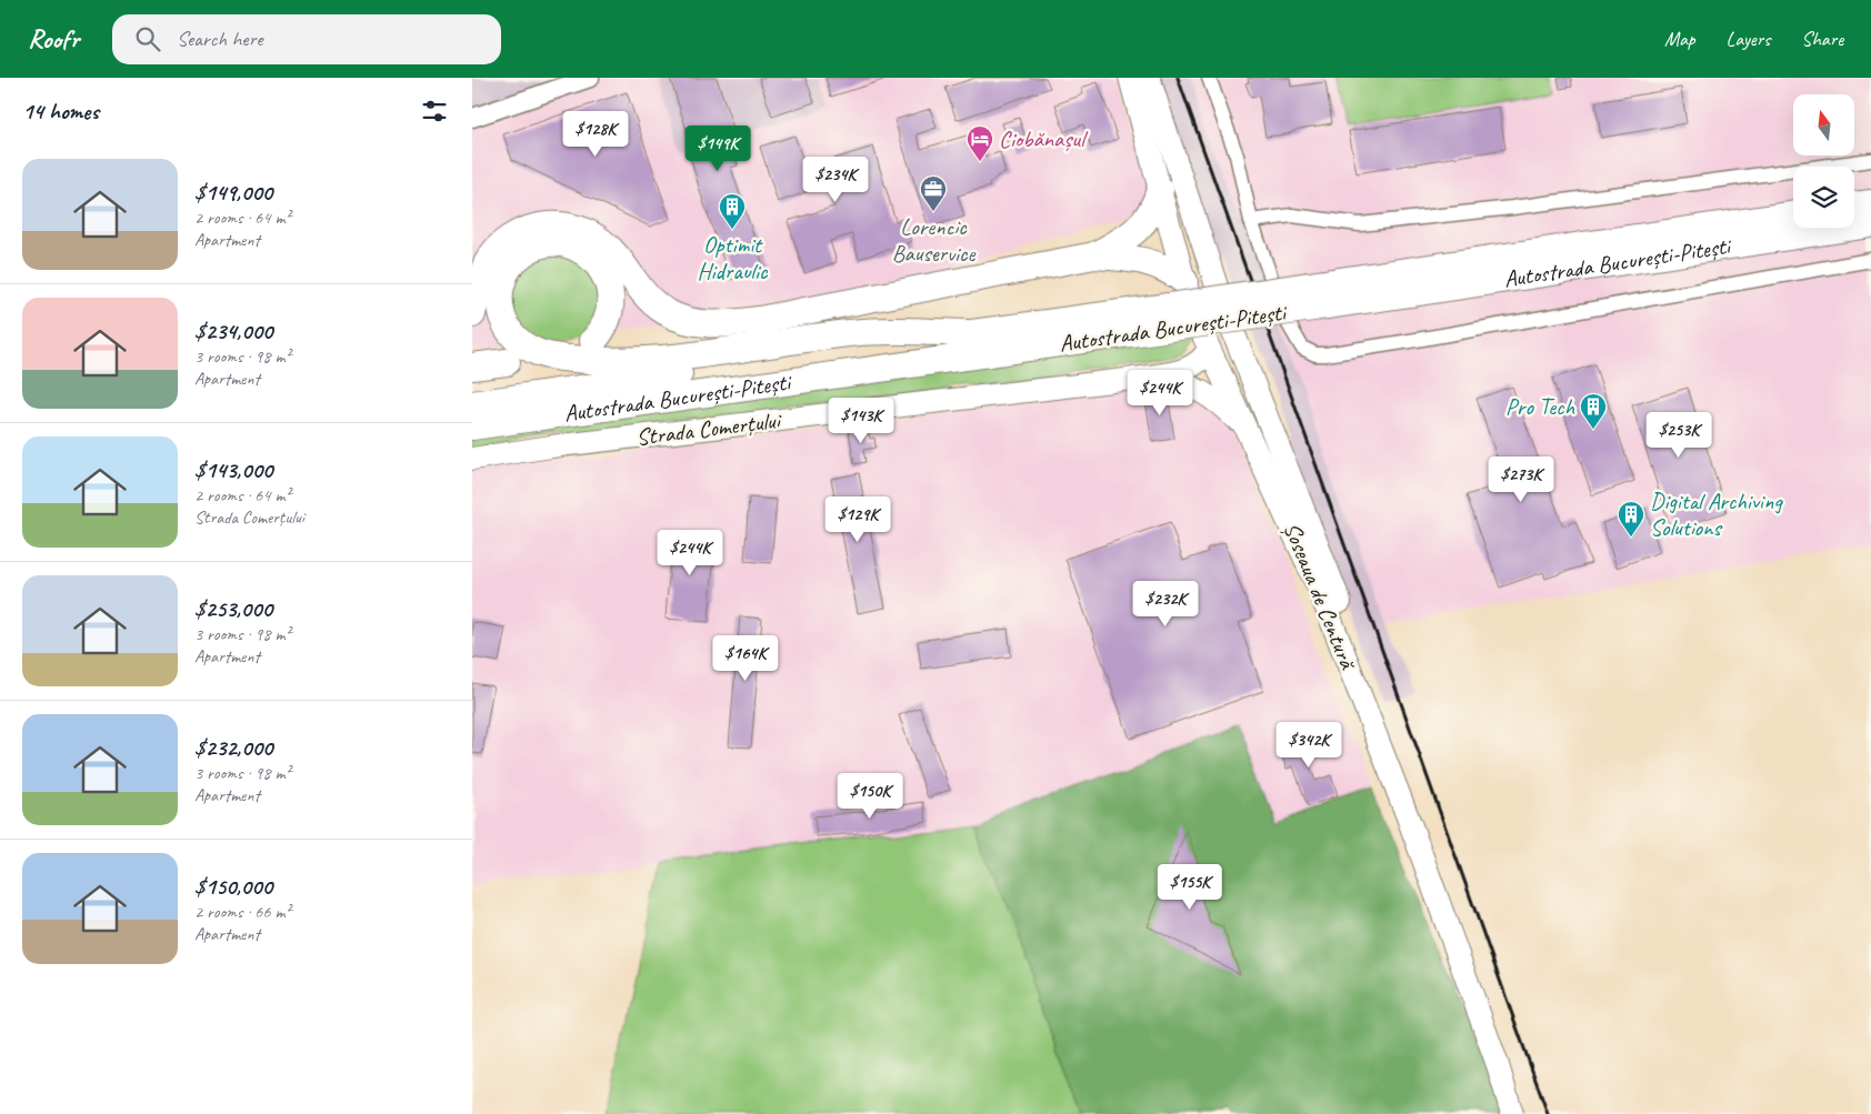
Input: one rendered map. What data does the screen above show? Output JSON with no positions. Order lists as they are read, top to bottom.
{
  "streets": {
    "highway": ["Autostrada București-Pitești"],
    "main road": ["Strada Comerțului", "Șoseaua de Centură"]
  },
  "places": {
    "hotel": ["Ciobănașul"],
    "office": ["Lorencic Bauservice"],
    "building": ["Optimit Hidraulic", "Pro Tech", "Digital Archiving Solutions"]
  },
  "north": "top",
  "page": {
    "header": "Roofr",
    "search": "Search here",
    "nav": ["Map", "Layers", "Share"],
    "heading": "14 homes",
    "price": [
      "$128K",
      "$149K",
      "$234K",
      "$244K",
      "$143K",
      "$253K",
      "$273K",
      "$129K",
      "$244K",
      "$232K",
      "$164K",
      "$342K",
      "$150K",
      "$155K"
    ],
    "list": [
      {
        "name": "$149,000",
        "note": "2 rooms · 64 m² · Apartment"
      },
      {
        "name": "$234,000",
        "note": "3 rooms · 98 m² · Apartment"
      },
      {
        "name": "$143,000",
        "note": "2 rooms · 64 m² · Strada Comerțului"
      },
      {
        "name": "$253,000",
        "note": "3 rooms · 98 m² · Apartment"
      },
      {
        "name": "$232,000",
        "note": "3 rooms · 98 m² · Apartment"
      },
      {
        "name": "$150,000",
        "note": "2 rooms · 66 m² · Apartment"
      }
    ]
  }
}
